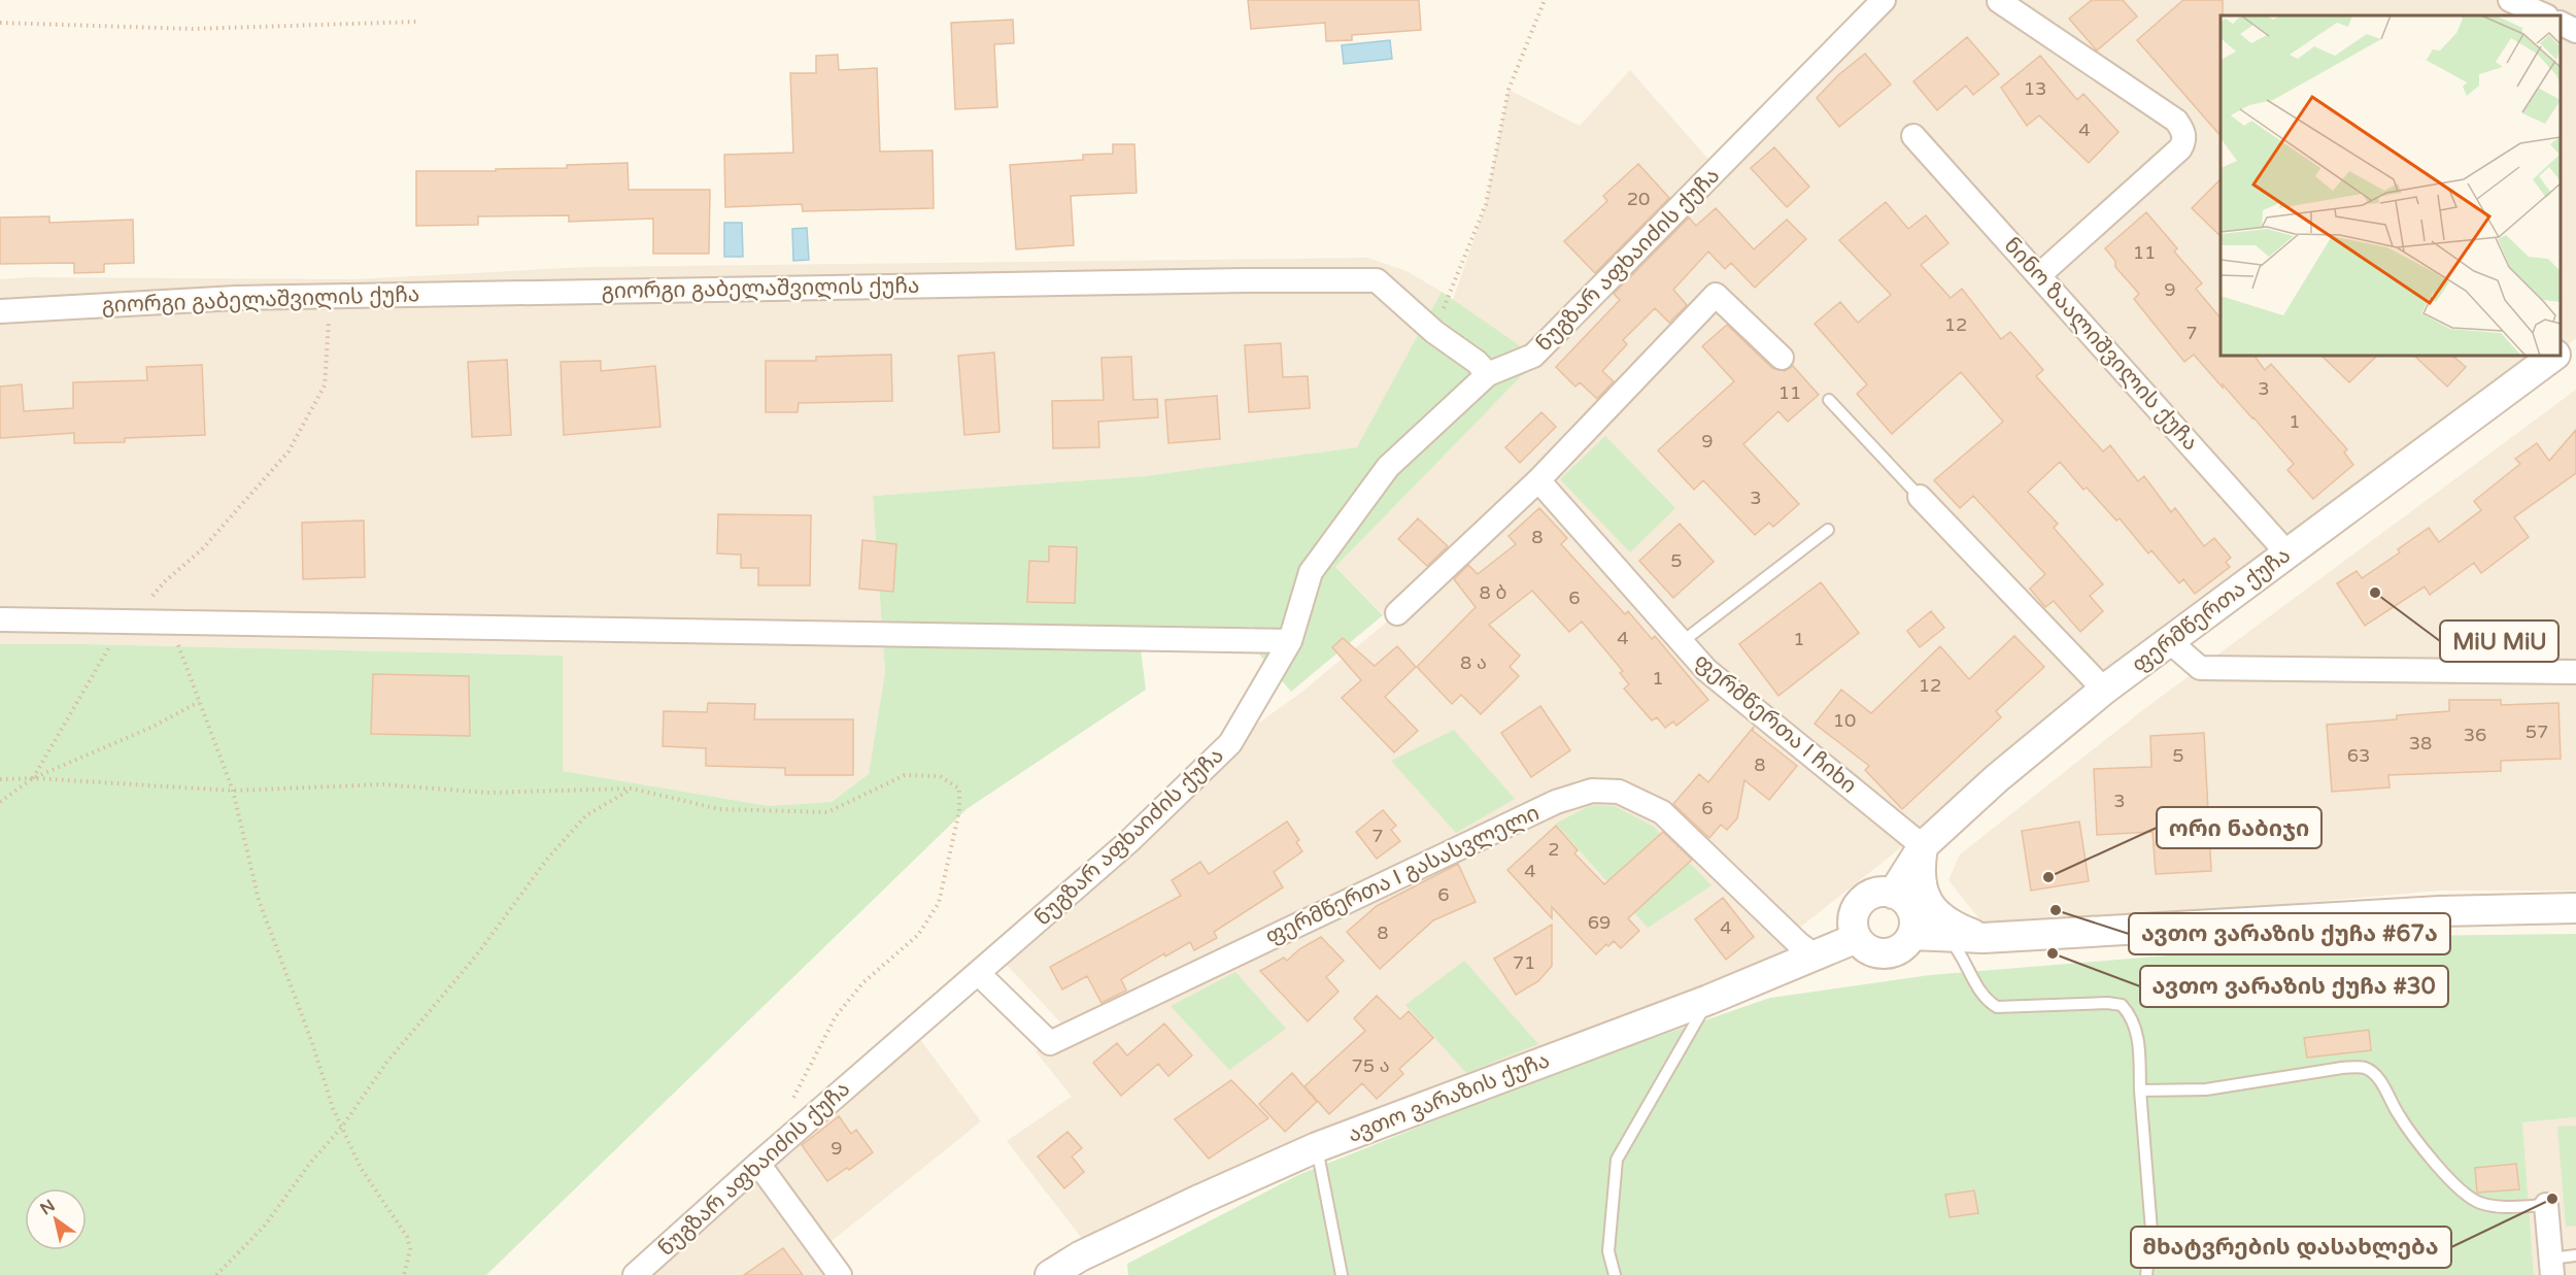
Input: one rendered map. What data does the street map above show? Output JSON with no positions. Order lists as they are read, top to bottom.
{
  "streets": {
    "street": [
      "ნუგზარ აფხაიძის ქუჩა",
      "გიორგი გაბელაშვილის ქუჩა",
      "ნინო ზაალიშვილის ქუჩა",
      "ფერმწერთა ქუჩა",
      "ფერმწერთა I ჩიხი",
      "ფერმწერთა I გასასვლელი",
      "ავთო ვარაზის ქუჩა"
    ]
  },
  "crossings": [
    ["ნუგზარ აფხაიძის ქუჩა", "გიორგი გაბელაშვილის ქუჩა"],
    ["ნუგზარ აფხაიძის ქუჩა", "ფერმწერთა I გასასვლელი"],
    ["ნინო ზაალიშვილის ქუჩა", "ფერმწერთა ქუჩა"],
    ["ფერმწერთა ქუჩა", "ფერმწერთა I ჩიხი"],
    ["ფერმწერთა ქუჩა", "ავთო ვარაზის ქუჩა"],
    ["ფერმწერთა I გასასვლელი", "ავთო ვარაზის ქუჩა"]
  ],
  "places": [
    "MiU MiU",
    "ორი ნაბიჯი",
    "ავთო ვარაზის ქუჩა #67ა",
    "ავთო ვარაზის ქუჩა #30",
    "მხატვრების დასახლება"
  ],
  "house_numbers": [
    "13",
    "4",
    "20",
    "11",
    "9",
    "12",
    "7",
    "3",
    "11",
    "1",
    "9",
    "3",
    "8",
    "5",
    "8 ბ",
    "6",
    "4",
    "1",
    "8 ა",
    "1",
    "12",
    "10",
    "57",
    "36",
    "38",
    "5",
    "63",
    "8",
    "3",
    "6",
    "7",
    "2",
    "4",
    "6",
    "69",
    "4",
    "8",
    "71",
    "75 ა",
    "9"
  ],
  "north": "top left"
}
